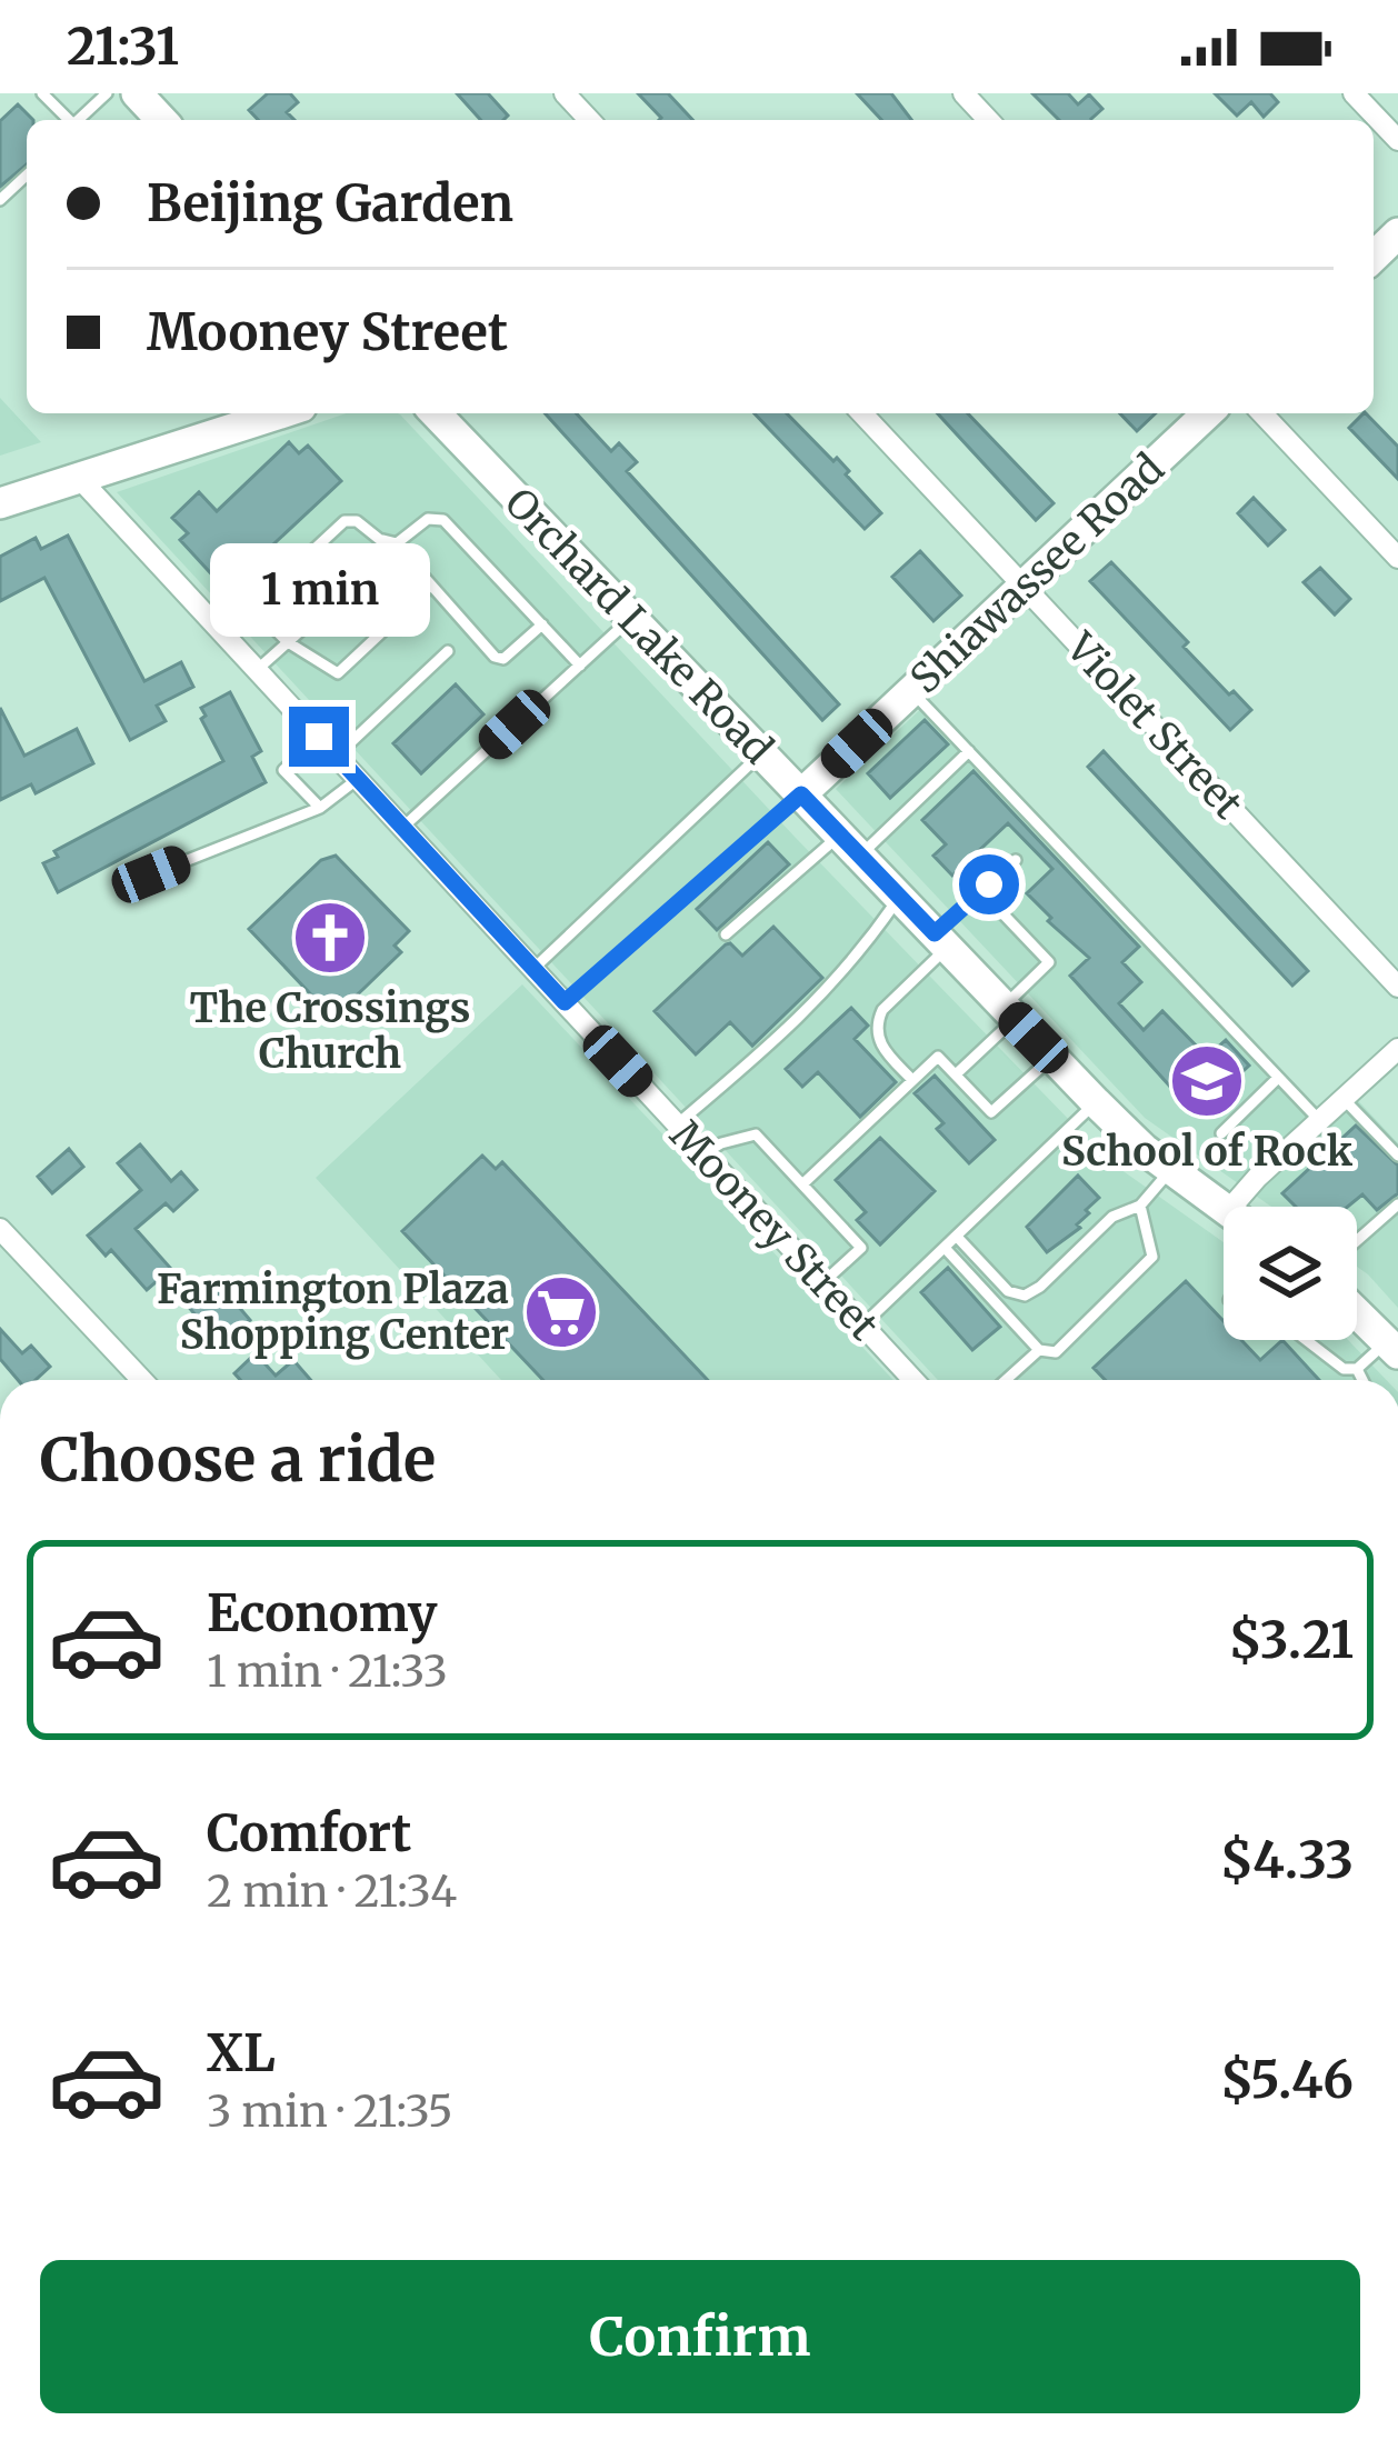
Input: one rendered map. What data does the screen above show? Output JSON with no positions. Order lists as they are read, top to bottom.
{
  "streets": {
    "main road": ["Shiawassee Road", "Orchard Lake Road"],
    "street": ["Violet Street", "Mooney Street"]
  },
  "crossings": [
    ["Shiawassee Road", "Orchard Lake Road"],
    ["Shiawassee Road", "Violet Street"]
  ],
  "places": {
    "church": ["The Crossings Church"],
    "school or university": ["School of Rock"],
    "supermarket": ["Farmington Plaza Shopping Center"]
  },
  "page": {
    "status": "21:31",
    "banner": ["Beijing Garden", "Mooney Street"],
    "bubble": "1 min",
    "heading": "Choose a ride",
    "list": [
      {
        "name": "Economy",
        "note": "1 min · 21:33",
        "value": "$3.21"
      },
      {
        "name": "Comfort",
        "note": "2 min · 21:34",
        "value": "$4.33"
      },
      {
        "name": "XL",
        "note": "3 min · 21:35",
        "value": "$5.46"
      }
    ],
    "buttons": "Confirm"
  }
}
